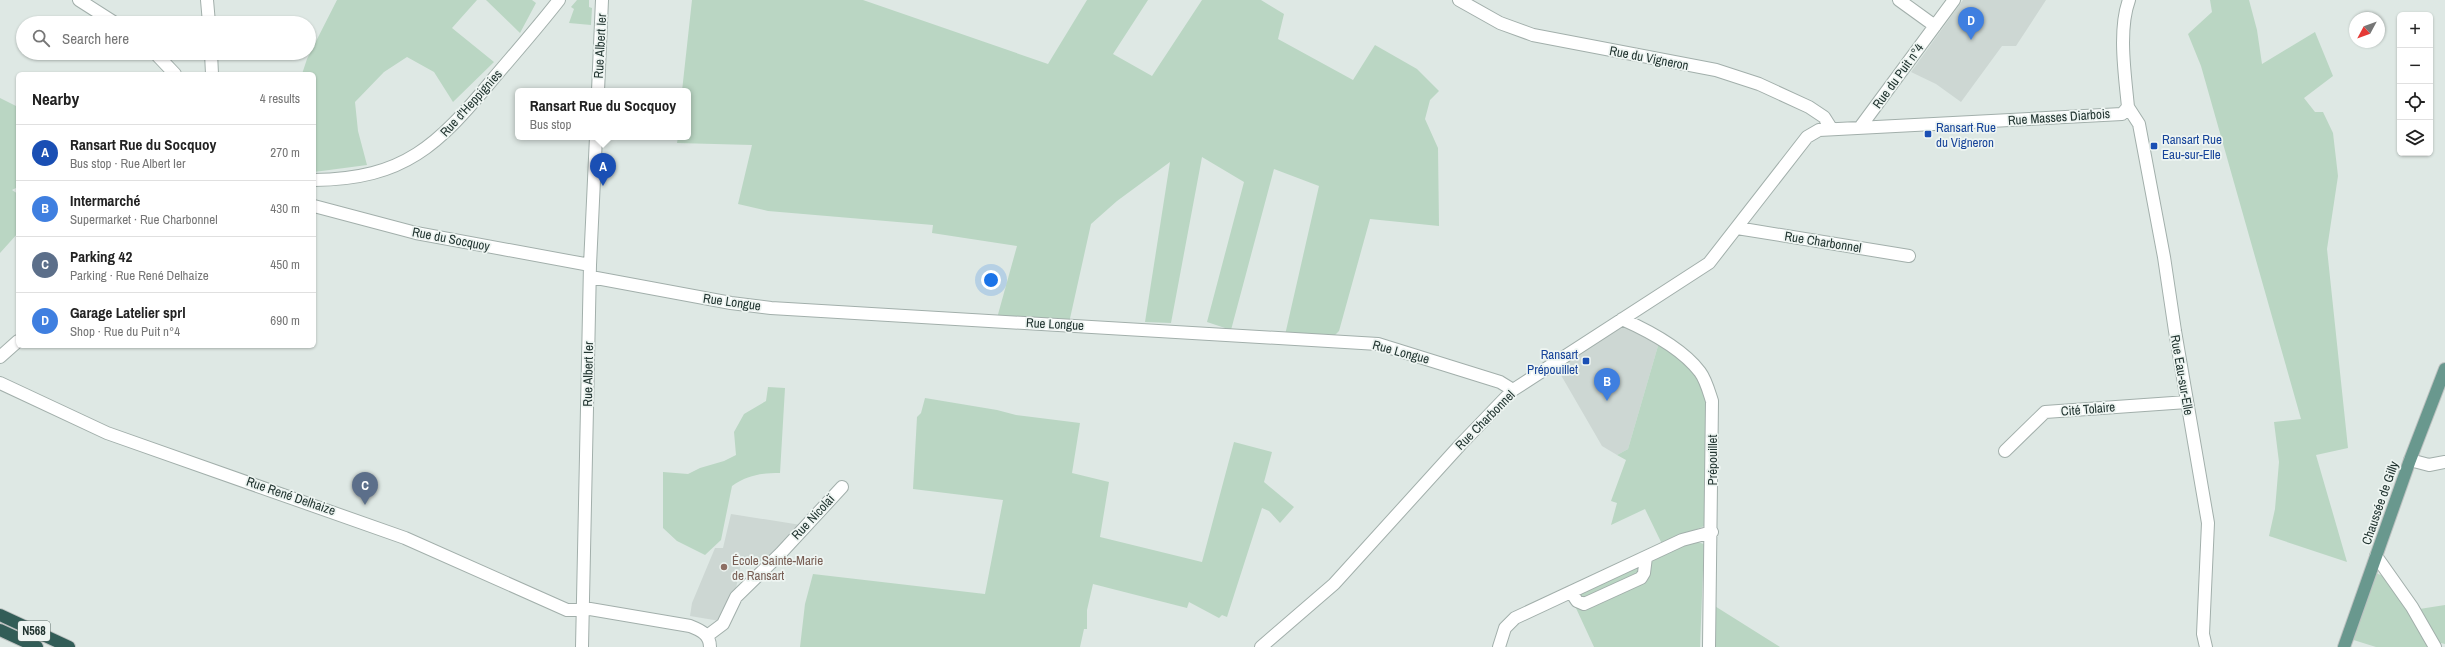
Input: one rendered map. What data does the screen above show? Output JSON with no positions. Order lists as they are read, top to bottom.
{
  "streets": {
    "highway": ["N568"],
    "main road": ["Chaussée de Gilly"],
    "street": [
      "Rue Albert Ier",
      "Rue du Vigneron",
      "Rue du Puit n°4",
      "Rue d'Heppignies",
      "Rue Masses Diarbois",
      "Rue du Socquoy",
      "Rue Charbonnel",
      "Rue Longue",
      "Rue Eau-sur-Elle",
      "Cité Tolaire",
      "Prépouillet",
      "Rue René Delhaize",
      "Rue Nicolaï"
    ]
  },
  "crossings": [
    ["Rue Albert Ier", "Rue du Socquoy"],
    ["Rue Albert Ier", "Rue Longue"],
    ["Rue Albert Ier", "Rue René Delhaize"],
    ["Rue Albert Ier", "Rue Nicolaï"],
    ["Rue du Vigneron", "Rue Masses Diarbois"],
    ["Rue du Vigneron", "Rue Charbonnel"],
    ["Rue du Puit n°4", "Rue Masses Diarbois"],
    ["Rue Masses Diarbois", "Rue Charbonnel"],
    ["Rue Masses Diarbois", "Rue Eau-sur-Elle"],
    ["Rue Charbonnel", "Rue Longue"],
    ["Rue Charbonnel", "Prépouillet"],
    ["Rue Eau-sur-Elle", "Cité Tolaire"],
    ["Rue René Delhaize", "Rue Nicolaï"]
  ],
  "places": {
    "transit": ["Ransart Rue du Vigneron", "Ransart Rue Eau-sur-Elle", "Ransart Prépouillet"],
    "other": ["École Sainte-Marie de Ransart"]
  },
  "north": "bottom left",
  "page": {
    "pins": [
      "D",
      "A",
      "B",
      "C"
    ],
    "map_buttons": ["+", "−"],
    "search": "Search here",
    "heading": ["Nearby", "4 results"],
    "popup": ["Ransart Rue du Socquoy", "Bus stop"],
    "list": [
      {
        "mark": "A",
        "name": "Ransart Rue du Socquoy",
        "note": "Bus stop · Rue Albert Ier",
        "value": "270 m"
      },
      {
        "mark": "B",
        "name": "Intermarché",
        "note": "Supermarket · Rue Charbonnel",
        "value": "430 m"
      },
      {
        "mark": "C",
        "name": "Parking 42",
        "note": "Parking · Rue René Delhaize",
        "value": "450 m"
      },
      {
        "mark": "D",
        "name": "Garage Latelier sprl",
        "note": "Shop · Rue du Puit n°4",
        "value": "690 m"
      }
    ]
  }
}
